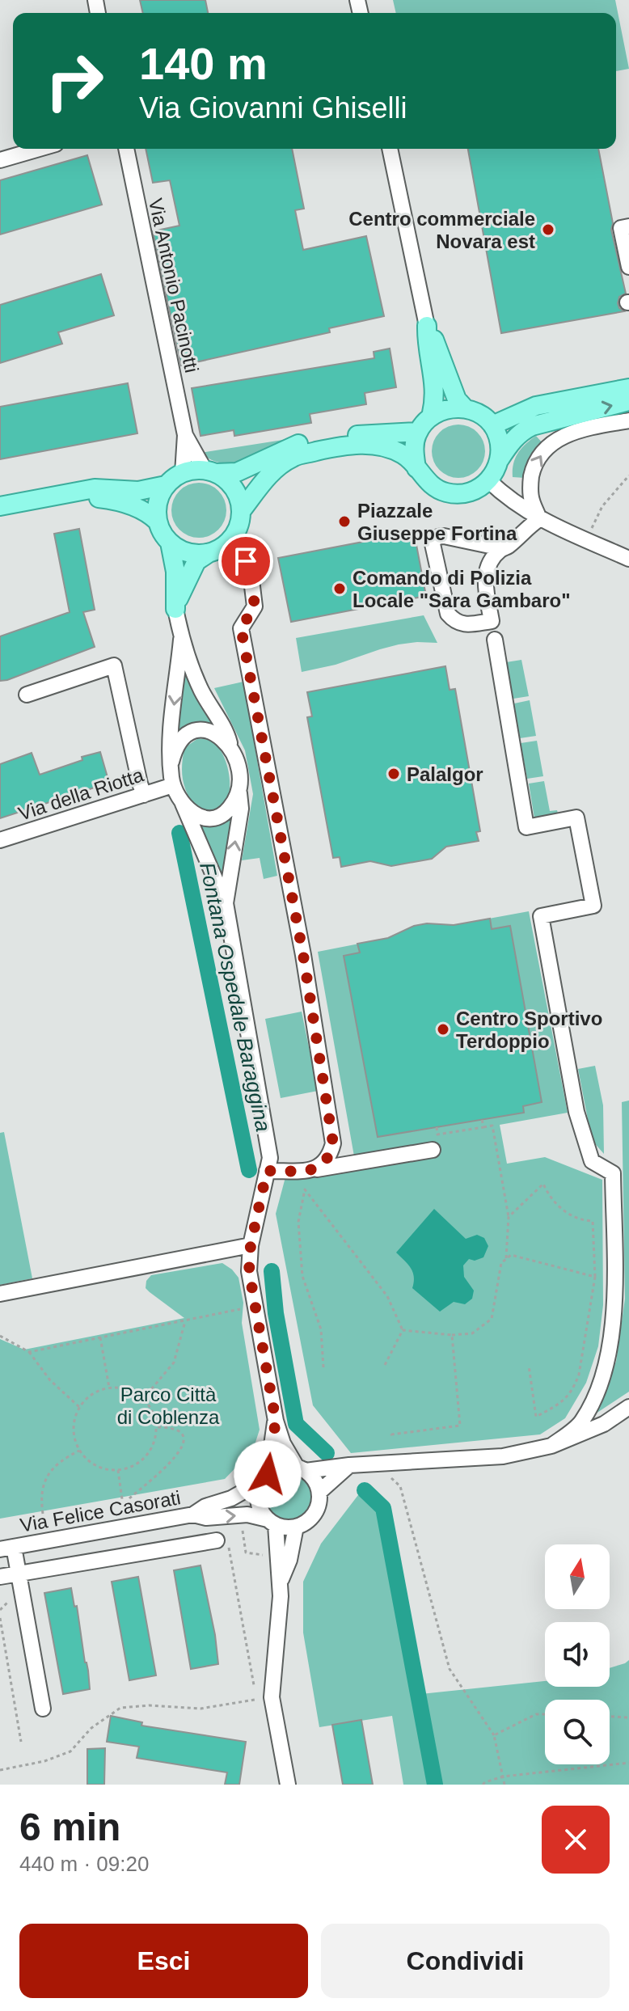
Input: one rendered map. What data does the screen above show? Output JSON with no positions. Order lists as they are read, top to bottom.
{
  "streets": {
    "street": ["Via Antonio Pacinotti", "Via della Riotta", "Via Felice Casorati"]
  },
  "water": ["Fontana Ospedale Baraggina"],
  "parks": ["Parco Città di Coblenza"],
  "places": [
    "Centro commerciale Novara est",
    "Piazzale Giuseppe Fortina",
    "Comando di Polizia Locale \"Sara Gambaro\"",
    "PalaIgor",
    "Centro Sportivo Terdoppio"
  ],
  "north": "top",
  "page": {
    "turn": ["140 m", "Via Giovanni Ghiselli"],
    "heading": ["6 min", "440 m · 09:20"],
    "buttons": ["Esci", "Condividi"]
  }
}
